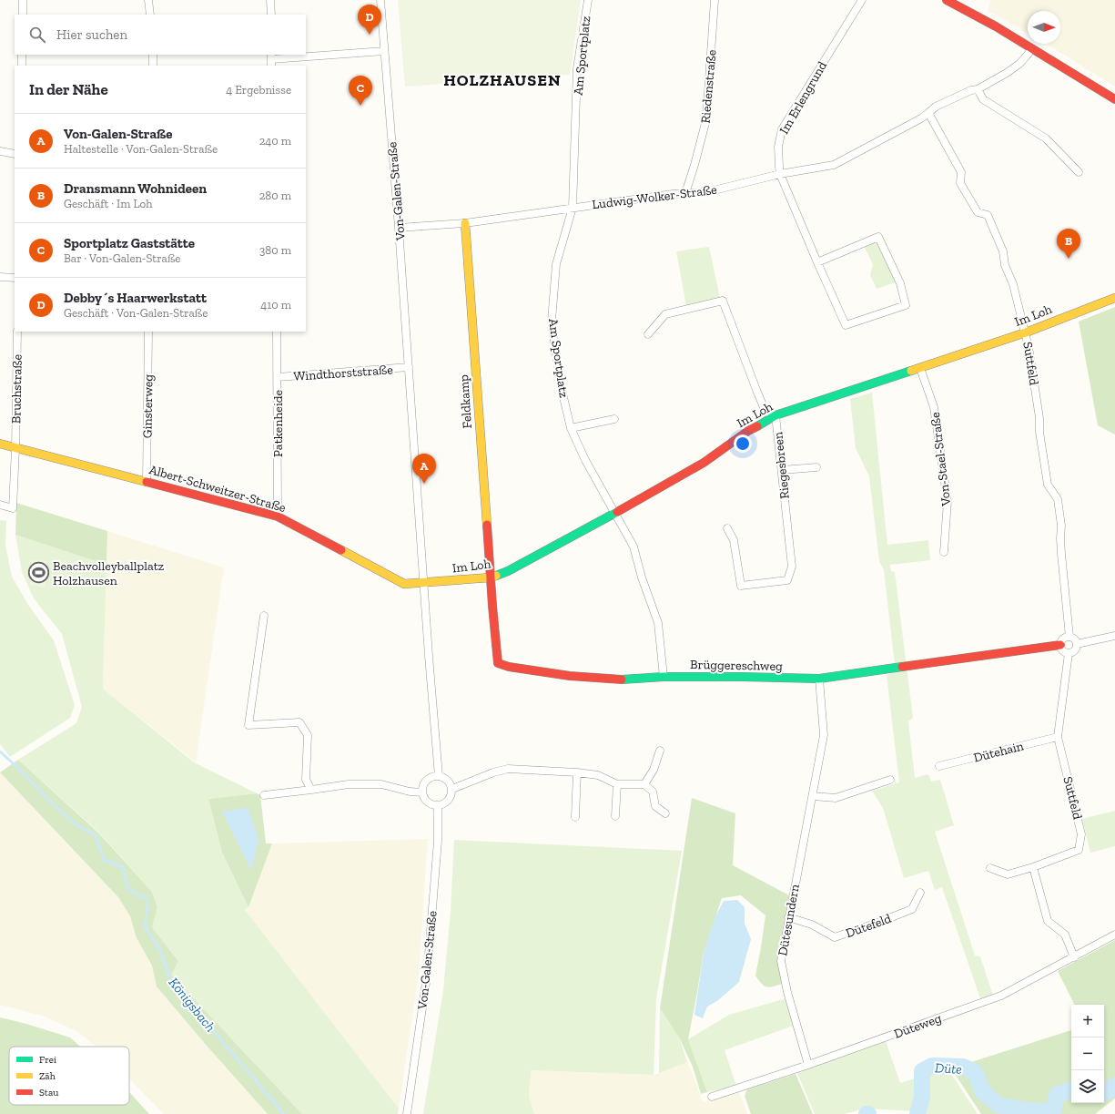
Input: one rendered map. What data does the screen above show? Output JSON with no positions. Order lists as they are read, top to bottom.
{
  "streets": {
    "street": [
      "Am Sportplatz",
      "Riedenstraße",
      "Im Erlengrund",
      "Von-Galen-Straße",
      "Ludwig-Wolker-Straße",
      "Im Loh",
      "Suttfeld",
      "Windthorststraße",
      "Bruchstraße",
      "Feldkamp",
      "Ginsterweg",
      "Patkenheide",
      "Von-Stael-Straße",
      "Riegesbreen",
      "Albert-Schweitzer-Straße",
      "Brüggereschweg",
      "Dütehain",
      "Dütesundern",
      "Dütefeld",
      "Düteweg"
    ]
  },
  "crossings": [
    ["Am Sportplatz", "Ludwig-Wolker-Straße"],
    ["Am Sportplatz", "Im Loh"],
    ["Am Sportplatz", "Brüggereschweg"],
    ["Riedenstraße", "Ludwig-Wolker-Straße"],
    ["Im Erlengrund", "Ludwig-Wolker-Straße"],
    ["Von-Galen-Straße", "Ludwig-Wolker-Straße"],
    ["Von-Galen-Straße", "Im Loh"],
    ["Von-Galen-Straße", "Windthorststraße"],
    ["Von-Galen-Straße", "Albert-Schweitzer-Straße"],
    ["Ludwig-Wolker-Straße", "Suttfeld"],
    ["Ludwig-Wolker-Straße", "Feldkamp"],
    ["Im Loh", "Suttfeld"],
    ["Im Loh", "Feldkamp"],
    ["Im Loh", "Von-Stael-Straße"],
    ["Im Loh", "Riegesbreen"],
    ["Im Loh", "Albert-Schweitzer-Straße"],
    ["Im Loh", "Brüggereschweg"],
    ["Suttfeld", "Brüggereschweg"],
    ["Suttfeld", "Dütehain"],
    ["Windthorststraße", "Patkenheide"],
    ["Bruchstraße", "Albert-Schweitzer-Straße"],
    ["Feldkamp", "Brüggereschweg"],
    ["Ginsterweg", "Albert-Schweitzer-Straße"],
    ["Patkenheide", "Albert-Schweitzer-Straße"],
    ["Brüggereschweg", "Dütesundern"],
    ["Dütesundern", "Dütefeld"],
    ["Dütesundern", "Düteweg"]
  ],
  "districts": ["HOLZHAUSEN"],
  "water": ["Königsbach", "Düte"],
  "places": {
    "sports": ["Beachvolleyballplatz Holzhausen"]
  },
  "legend": ["Frei", "Zäh", "Stau"],
  "north": "right",
  "page": {
    "pins": [
      "D",
      "C",
      "B",
      "A"
    ],
    "search": "Hier suchen",
    "heading": ["In der Nähe", "4 Ergebnisse"],
    "list": [
      {
        "mark": "A",
        "name": "Von-Galen-Straße",
        "note": "Haltestelle · Von-Galen-Straße",
        "value": "240 m"
      },
      {
        "mark": "B",
        "name": "Dransmann Wohnideen",
        "note": "Geschäft · Im Loh",
        "value": "280 m"
      },
      {
        "mark": "C",
        "name": "Sportplatz Gaststätte",
        "note": "Bar · Von-Galen-Straße",
        "value": "380 m"
      },
      {
        "mark": "D",
        "name": "Debby´s Haarwerkstatt",
        "note": "Geschäft · Von-Galen-Straße",
        "value": "410 m"
      }
    ],
    "map_buttons": ["+", "−"]
  }
}
